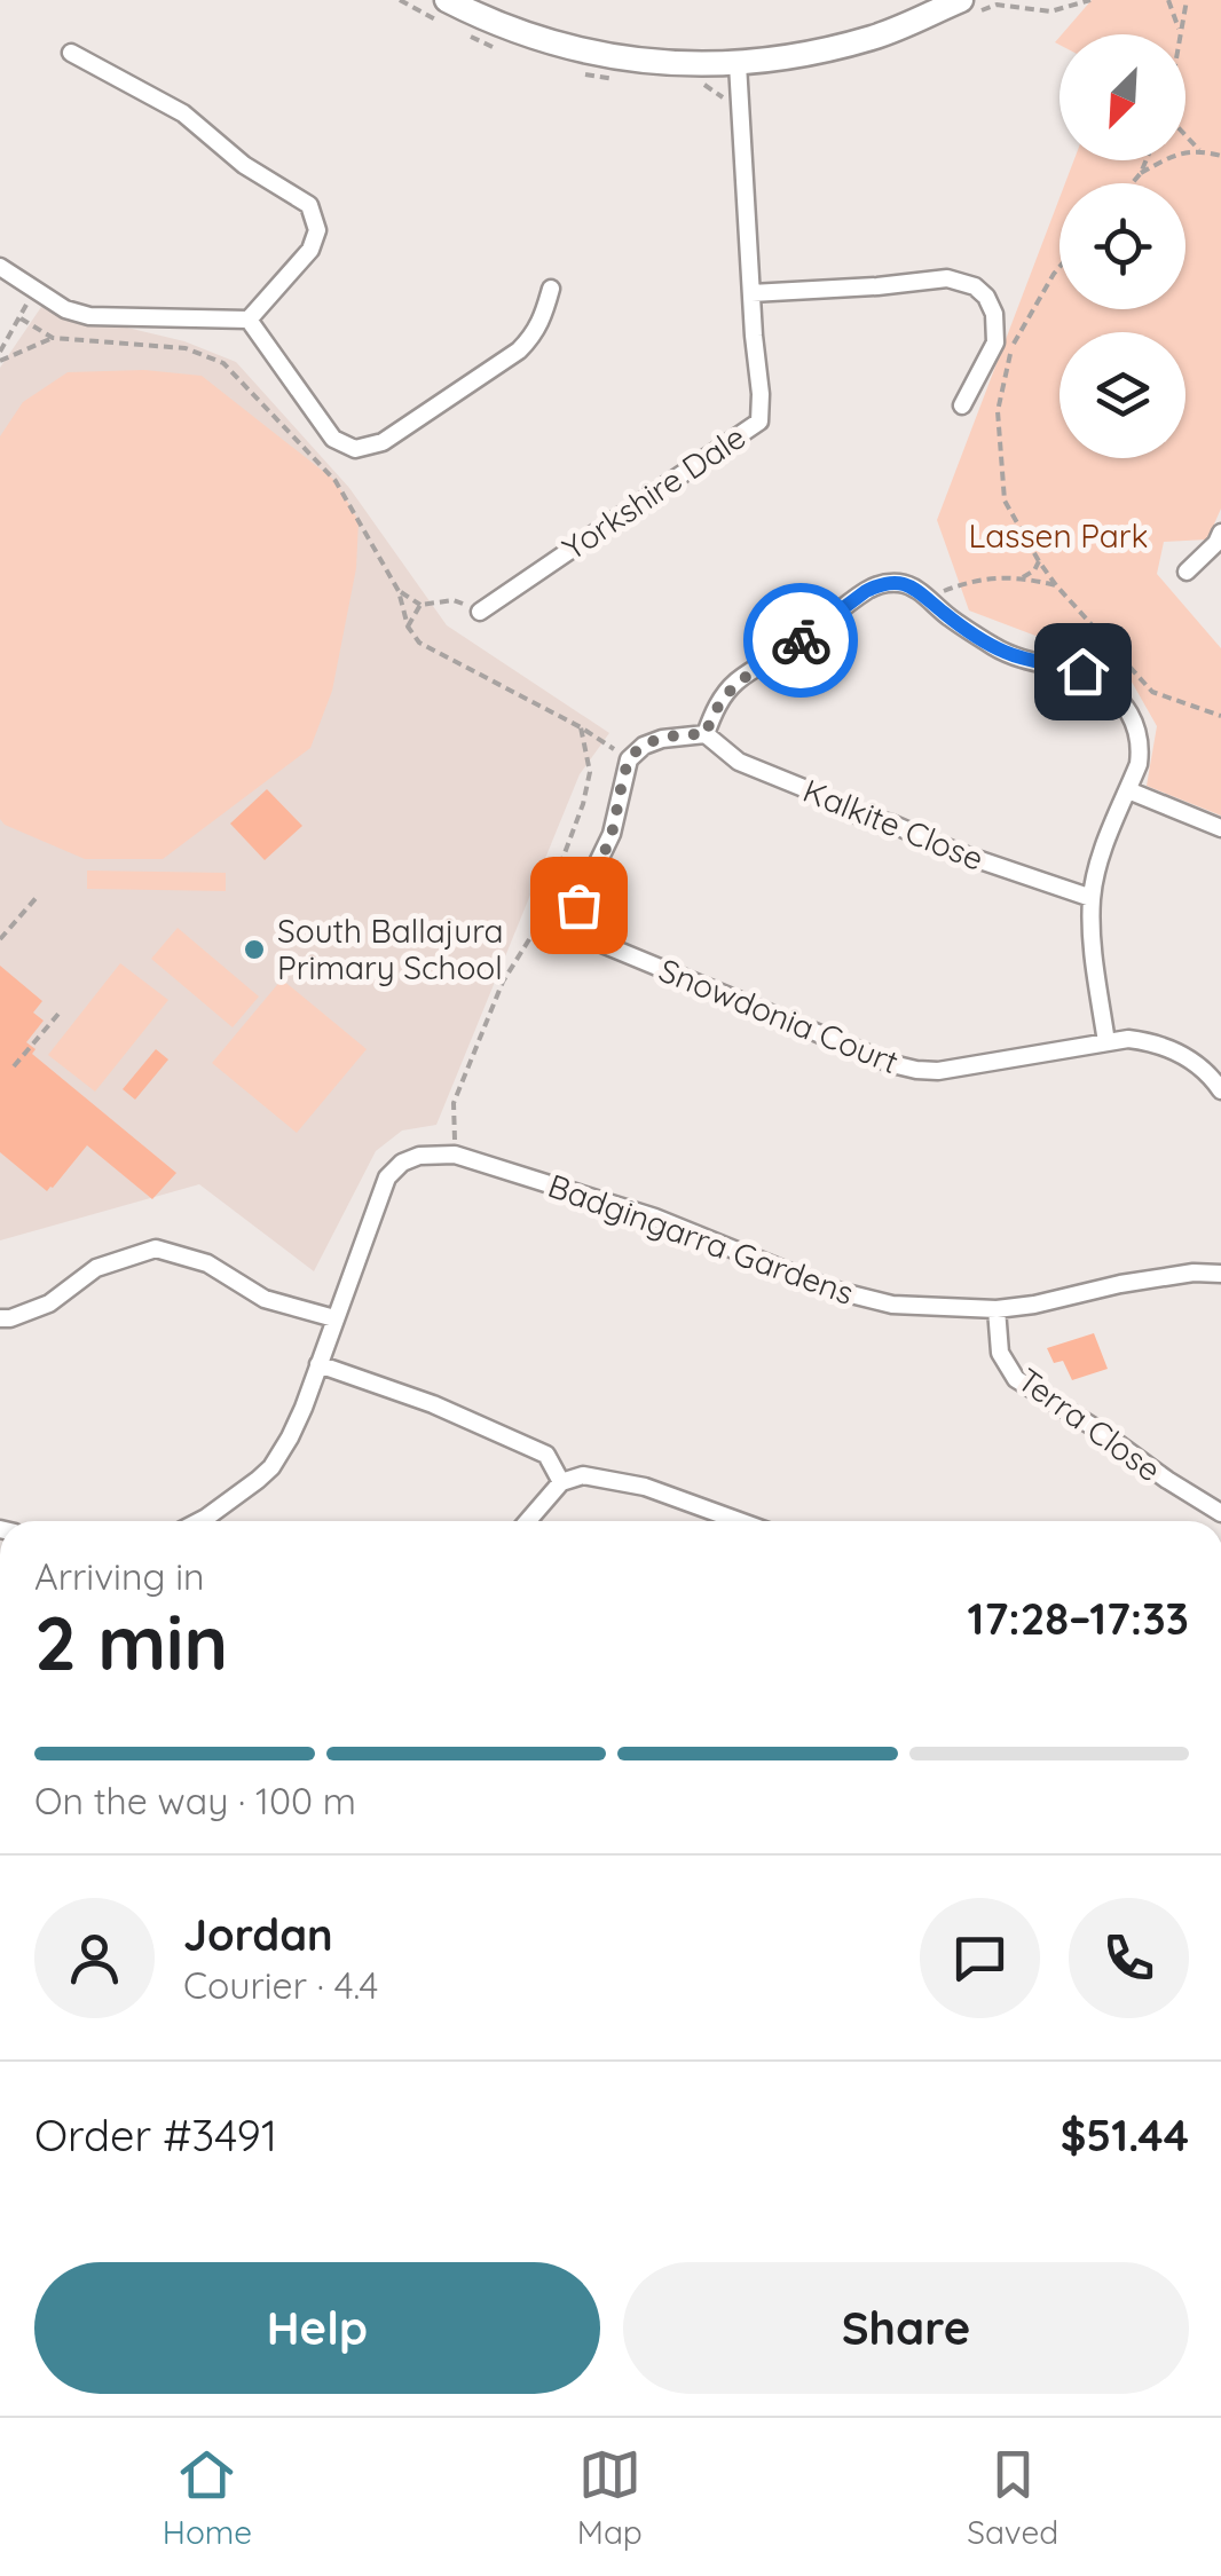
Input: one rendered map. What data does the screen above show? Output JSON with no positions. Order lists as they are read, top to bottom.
{
  "streets": {
    "street": [
      "Yorkshire Dale",
      "Kalkite Close",
      "Snowdonia Court",
      "Badgingarra Gardens",
      "Terra Close"
    ]
  },
  "crossings": [
    ["Badgingarra Gardens", "Terra Close"]
  ],
  "parks": ["Lassen Park"],
  "places": ["South Ballajura Primary School"],
  "north": "bottom left",
  "page": {
    "heading": ["2 min", "Arriving in", "17:28–17:33"],
    "panel": [
      "Jordan",
      "Courier · 4.4",
      "Order #3491",
      "$51.44"
    ],
    "bar": "On the way · 100 m",
    "buttons": ["Help", "Share"],
    "tabs": ["Home", "Map", "Saved"]
  }
}
